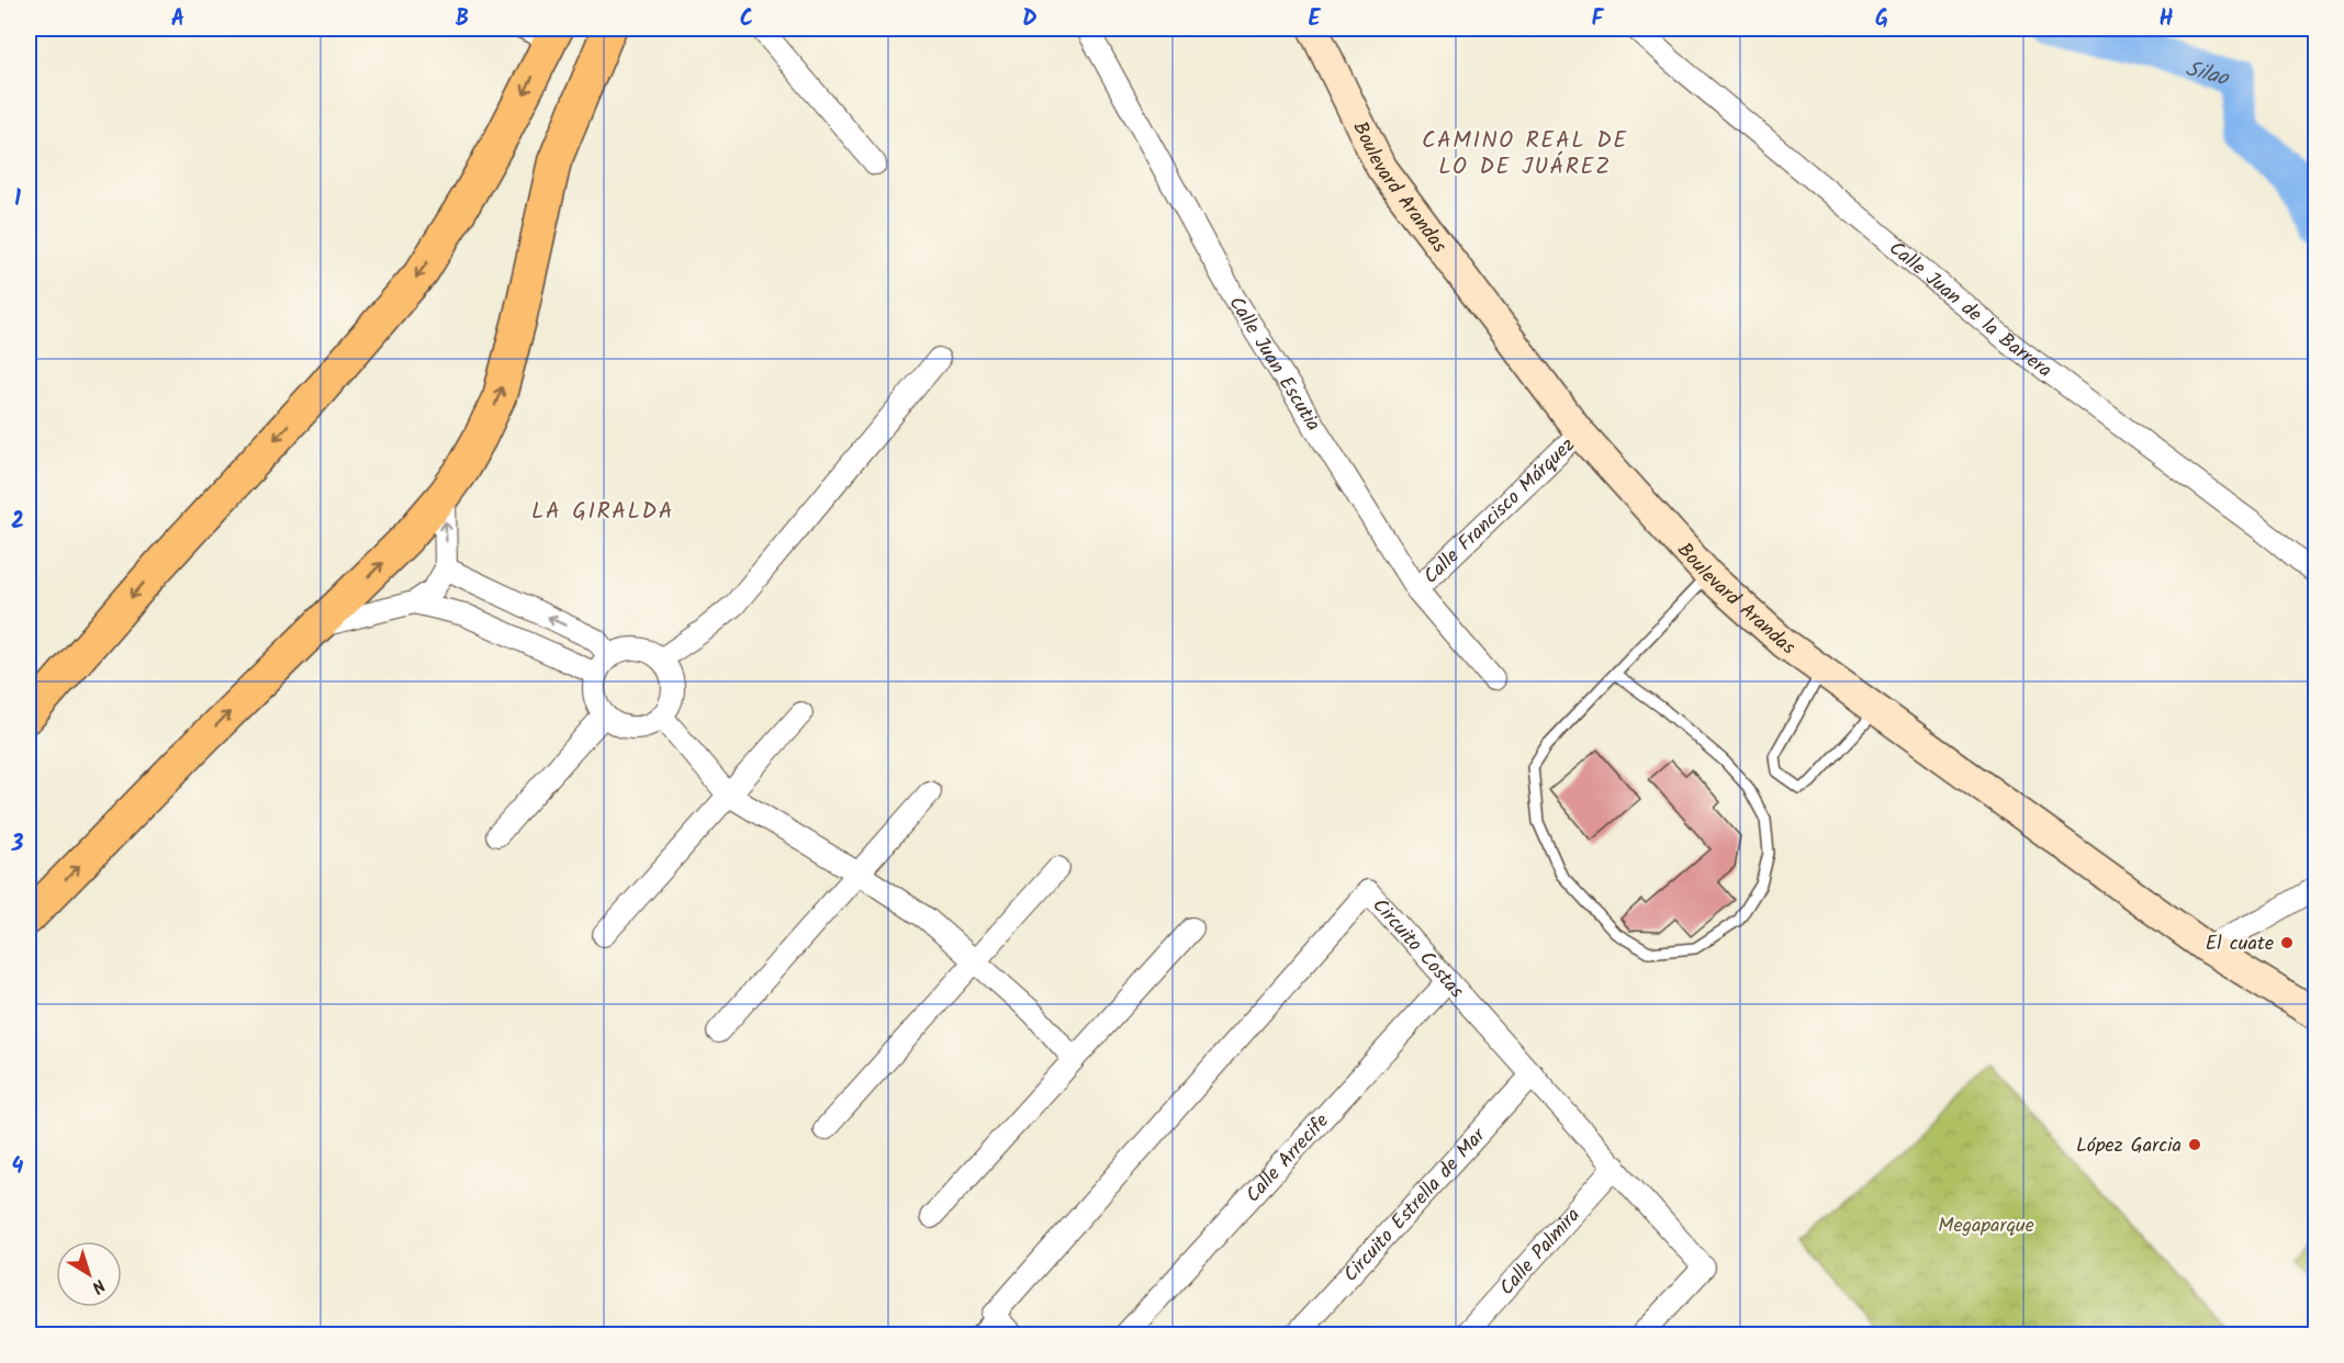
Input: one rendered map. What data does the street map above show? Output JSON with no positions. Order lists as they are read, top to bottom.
{
  "streets": {
    "main road": ["Boulevard Arandas"],
    "street": [
      "Calle Juan de la Barrera",
      "Calle Juan Escutia",
      "Calle Francisco Márquez",
      "Circuito Costas",
      "Calle Arrecife",
      "Circuito Estrella de Mar",
      "Calle Palmira"
    ]
  },
  "crossings": [
    ["Boulevard Arandas", "Calle Francisco Márquez"],
    ["Calle Juan Escutia", "Calle Francisco Márquez"],
    ["Circuito Costas", "Calle Arrecife"],
    ["Circuito Costas", "Circuito Estrella de Mar"],
    ["Circuito Costas", "Calle Palmira"]
  ],
  "districts": ["CAMINO REAL DE LO DE JUÁREZ", "LA GIRALDA"],
  "water": ["Silao"],
  "parks": ["Megaparque"],
  "places": ["El cuate", "López Garcia"],
  "north": "bottom right",
  "grid": {
    "columns": [
      "A",
      "B",
      "C",
      "D",
      "E",
      "F",
      "G",
      "H"
    ],
    "rows": [
      "1",
      "2",
      "3",
      "4"
    ]
  }
}
